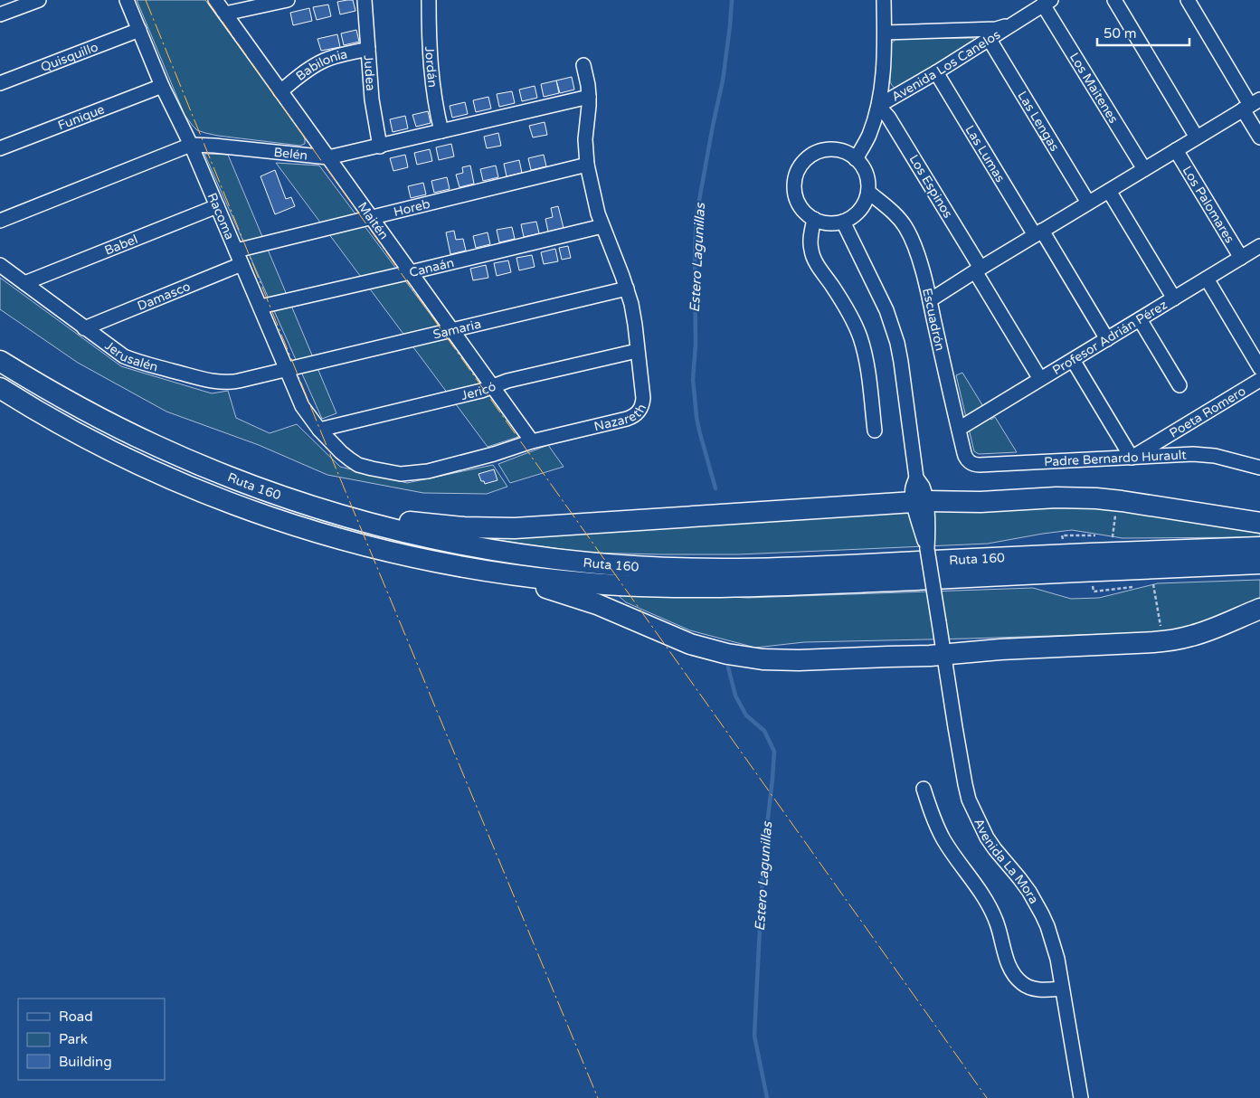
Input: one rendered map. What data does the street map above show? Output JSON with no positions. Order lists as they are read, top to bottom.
{
  "streets": {
    "highway": ["Ruta 160"],
    "street": [
      "Quisquillo",
      "Avenida Los Canelos",
      "Jordán",
      "Babilonia",
      "Judea",
      "Los Maitenes",
      "Funique",
      "Las Lengas",
      "Belén",
      "Las Lumas",
      "Los Espinos",
      "Los Palomares",
      "Horeb",
      "Racoma",
      "Maitén",
      "Babel",
      "Canaán",
      "Damasco",
      "Escuadrón",
      "Samaria",
      "Profesor Adrián Pérez",
      "Jerusalén",
      "Jericó",
      "Poeta Romero",
      "Nazareth",
      "Padre Bernardo Hurault",
      "Avenida La Mora"
    ]
  },
  "crossings": [
    ["Quisquillo", "Racoma"],
    ["Avenida Los Canelos", "Los Maitenes"],
    ["Avenida Los Canelos", "Las Lengas"],
    ["Avenida Los Canelos", "Las Lumas"],
    ["Avenida Los Canelos", "Los Espinos"],
    ["Jordán", "Belén"],
    ["Babilonia", "Judea"],
    ["Babilonia", "Maitén"],
    ["Judea", "Belén"],
    ["Funique", "Racoma"],
    ["Belén", "Racoma"],
    ["Belén", "Maitén"],
    ["Belén", "Nazareth"],
    ["Los Palomares", "Profesor Adrián Pérez"],
    ["Horeb", "Racoma"],
    ["Horeb", "Maitén"],
    ["Horeb", "Nazareth"],
    ["Racoma", "Babel"],
    ["Racoma", "Canaán"],
    ["Racoma", "Damasco"],
    ["Racoma", "Samaria"],
    ["Racoma", "Jerusalén"],
    ["Racoma", "Jericó"],
    ["Racoma", "Nazareth"],
    ["Maitén", "Canaán"],
    ["Maitén", "Samaria"],
    ["Maitén", "Jericó"],
    ["Maitén", "Nazareth"],
    ["Babel", "Jerusalén"],
    ["Canaán", "Nazareth"],
    ["Damasco", "Jerusalén"],
    ["Escuadrón", "Profesor Adrián Pérez"],
    ["Escuadrón", "Padre Bernardo Hurault"],
    ["Samaria", "Jerusalén"],
    ["Samaria", "Nazareth"],
    ["Jericó", "Nazareth"],
    ["Poeta Romero", "Padre Bernardo Hurault"]
  ],
  "water": ["Estero Lagunillas"],
  "legend": ["Road", "Park", "Building"],
  "scale_bar": "50 m"
}
